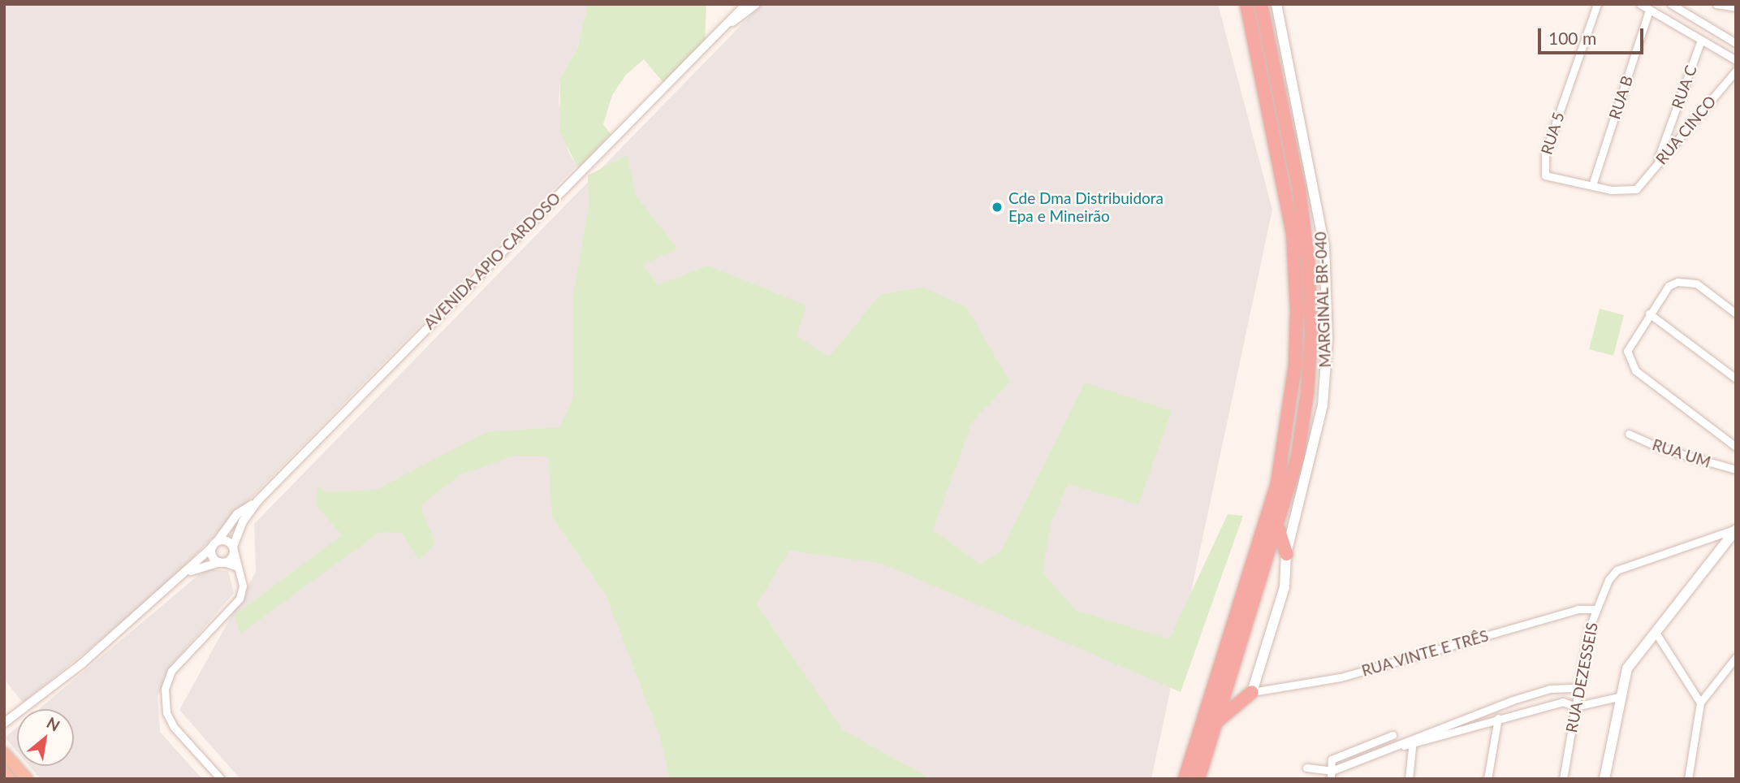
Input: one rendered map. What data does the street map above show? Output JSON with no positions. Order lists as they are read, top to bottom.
{
  "streets": {
    "main road": ["MARGINAL BR-040"],
    "street": [
      "RUA C",
      "RUA B",
      "RUA CINCO",
      "RUA 5",
      "AVENIDA APIO CARDOSO",
      "RUA UM",
      "RUA VINTE E TRÊS",
      "RUA DEZESSEIS"
    ]
  },
  "crossings": [
    ["RUA C", "RUA CINCO"],
    ["RUA B", "RUA 5"],
    ["RUA CINCO", "RUA 5"],
    ["MARGINAL BR-040", "RUA VINTE E TRÊS"],
    ["RUA VINTE E TRÊS", "RUA DEZESSEIS"]
  ],
  "places": ["Cde Dma Distribuidora Epa e Mineirão"],
  "scale_bar": "100 m",
  "north": "top right"
}
